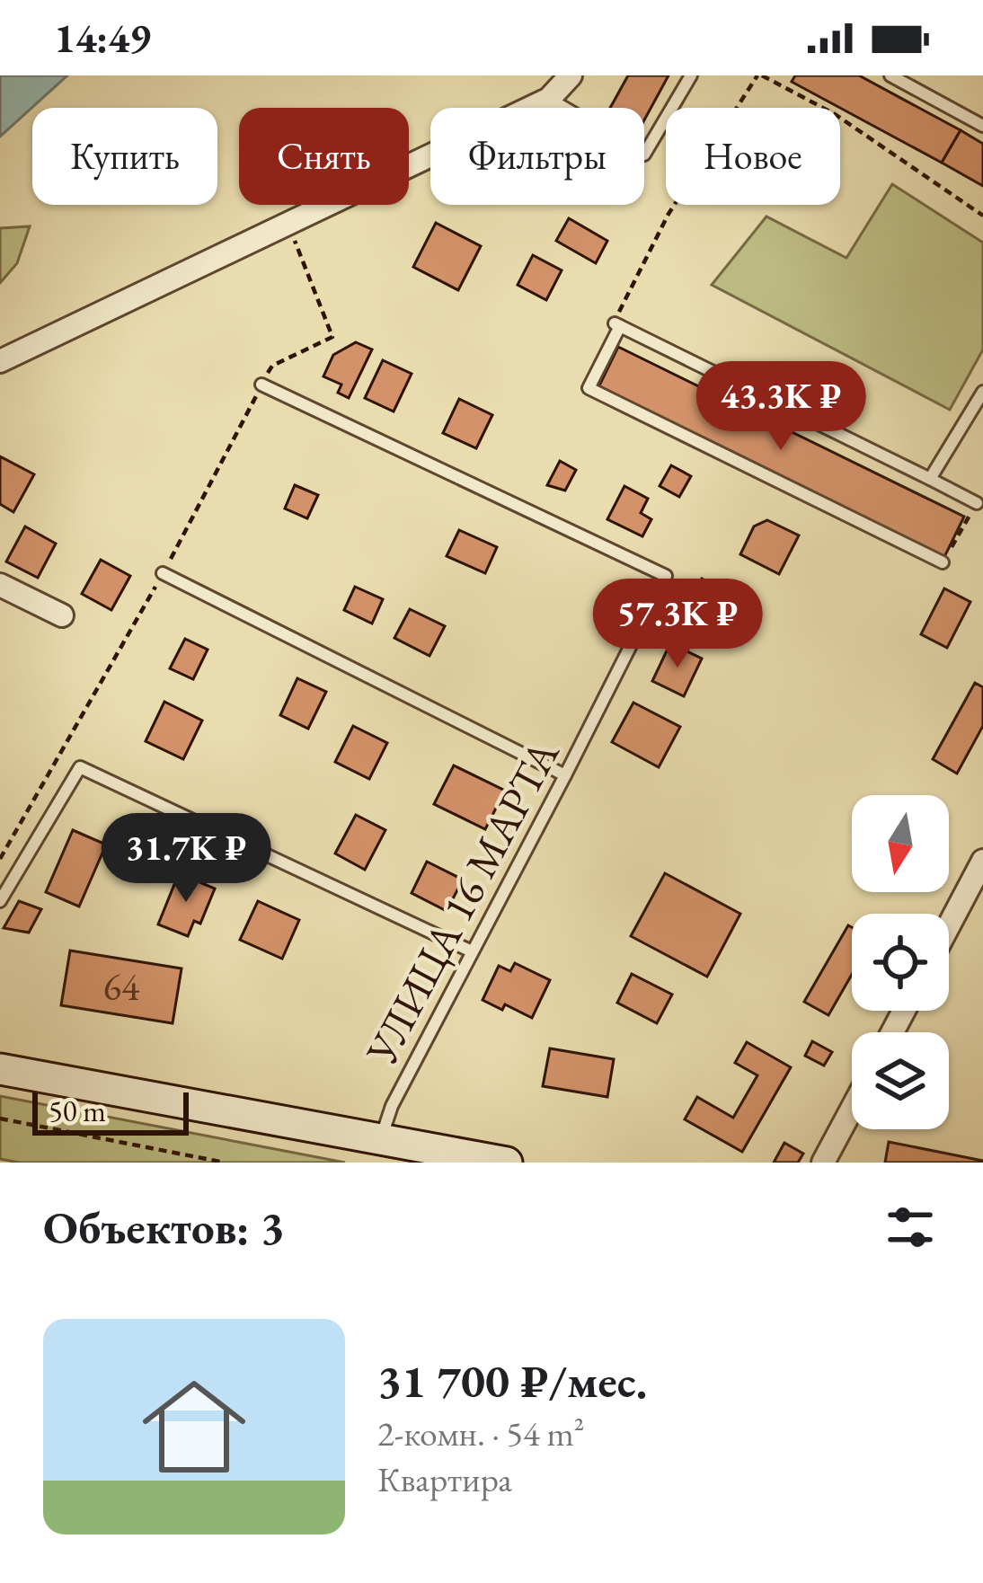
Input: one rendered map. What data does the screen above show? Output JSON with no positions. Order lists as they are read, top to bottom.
{
  "streets": {
    "lane": ["УЛИЦА 16 МАРТА"]
  },
  "house_numbers": ["64"],
  "scale_bar": "50 m",
  "north": "bottom",
  "page": {
    "status": "14:49",
    "chip": [
      "Купить",
      "Снять",
      "Фильтры",
      "Новое"
    ],
    "price": ["43.3K ₽", "57.3K ₽", "31.7K ₽"],
    "scale": "50 m",
    "heading": "Объектов: 3",
    "list": [
      {
        "name": "31 700 ₽/мес.",
        "note": "2-комн. · 54 m² · Квартира"
      }
    ]
  }
}
